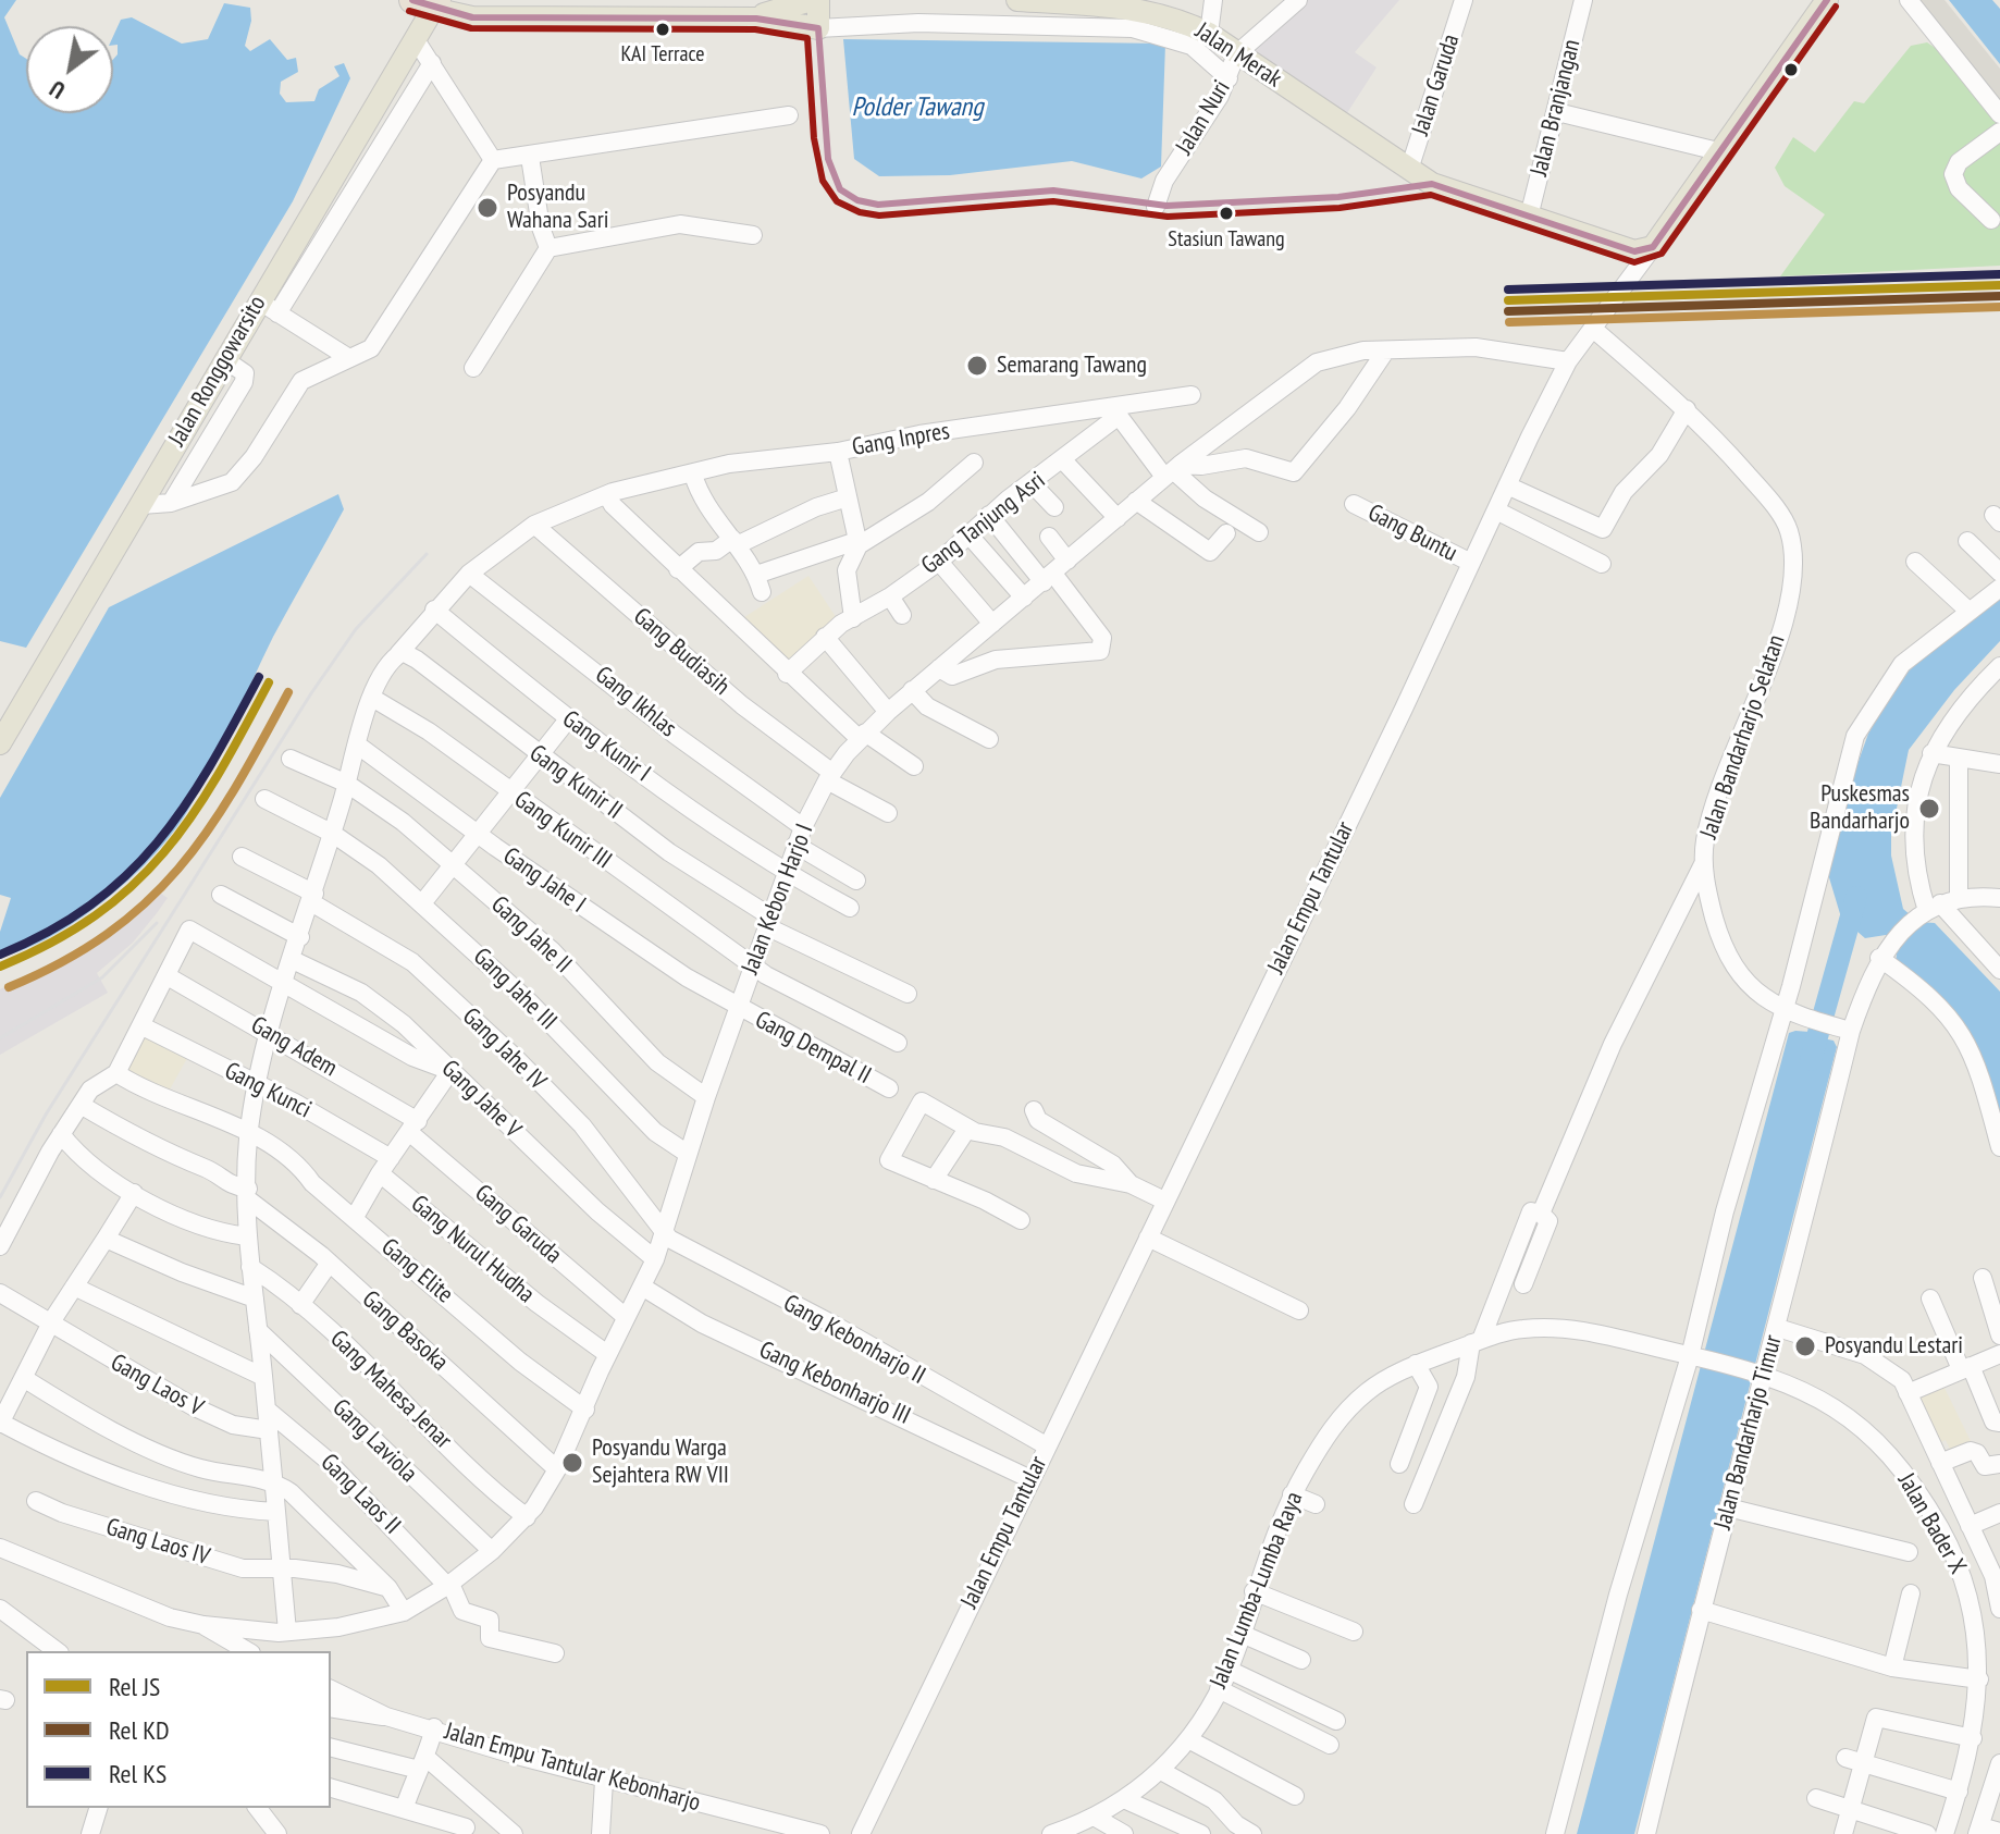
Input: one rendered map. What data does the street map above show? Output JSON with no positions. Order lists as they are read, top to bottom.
{
  "streets": {
    "main road": ["Jalan Merak", "Jalan Ronggowarsito", "Jalan Empu Tantular"],
    "street": [
      "Jalan Garuda",
      "Jalan Branjangan",
      "Jalan Nuri",
      "Gang Inpres",
      "Gang Tanjung Asri",
      "Gang Buntu",
      "Gang Budiasih",
      "Gang Ikhlas",
      "Jalan Bandarharjo Selatan",
      "Gang Kunir I",
      "Gang Kunir II",
      "Gang Kunir III",
      "Gang Jahe I",
      "Jalan Kebon Harjo I",
      "Gang Jahe II",
      "Gang Jahe III",
      "Gang Adem",
      "Gang Dempal II",
      "Gang Jahe IV",
      "Gang Kunci",
      "Gang Jahe V",
      "Gang Garuda",
      "Gang Nurul Hudha",
      "Gang Elite",
      "Gang Basoka",
      "Gang Kebonharjo II",
      "Gang Kebonharjo III",
      "Gang Laos V",
      "Gang Mahesa Jenar",
      "Jalan Bandarharjo Timur",
      "Gang Laviola",
      "Gang Laos II",
      "Jalan Bader X",
      "Gang Laos IV",
      "Jalan Lumba-Lumba Raya",
      "Jalan Empu Tantular Kebonharjo"
    ]
  },
  "crossings": [
    ["Jalan Merak", "Jalan Garuda"],
    ["Jalan Merak", "Jalan Branjangan"],
    ["Jalan Merak", "Jalan Nuri"],
    ["Jalan Merak", "Jalan Empu Tantular"],
    ["Gang Inpres", "Gang Tanjung Asri"],
    ["Gang Inpres", "Gang Budiasih"],
    ["Gang Inpres", "Gang Ikhlas"],
    ["Gang Inpres", "Gang Kunir I"],
    ["Gang Inpres", "Gang Kunir II"],
    ["Gang Inpres", "Gang Kunir III"],
    ["Gang Inpres", "Gang Jahe I"],
    ["Gang Inpres", "Jalan Kebon Harjo I"],
    ["Gang Inpres", "Gang Jahe II"],
    ["Gang Inpres", "Gang Jahe III"],
    ["Gang Inpres", "Gang Adem"],
    ["Gang Inpres", "Gang Jahe IV"],
    ["Gang Inpres", "Gang Kunci"],
    ["Gang Inpres", "Gang Jahe V"],
    ["Gang Inpres", "Gang Elite"],
    ["Gang Inpres", "Gang Basoka"],
    ["Gang Inpres", "Gang Laos V"],
    ["Gang Inpres", "Gang Mahesa Jenar"],
    ["Gang Inpres", "Gang Laviola"],
    ["Gang Inpres", "Gang Laos II"],
    ["Gang Inpres", "Gang Laos IV"],
    ["Gang Buntu", "Jalan Empu Tantular"],
    ["Gang Budiasih", "Jalan Kebon Harjo I"],
    ["Gang Ikhlas", "Jalan Kebon Harjo I"],
    ["Jalan Bandarharjo Selatan", "Jalan Empu Tantular"],
    ["Jalan Bandarharjo Selatan", "Jalan Bandarharjo Timur"],
    ["Gang Kunir I", "Jalan Kebon Harjo I"],
    ["Gang Kunir II", "Jalan Kebon Harjo I"],
    ["Gang Kunir III", "Jalan Kebon Harjo I"],
    ["Gang Jahe I", "Jalan Kebon Harjo I"],
    ["Gang Jahe I", "Gang Dempal II"],
    ["Jalan Empu Tantular", "Jalan Kebon Harjo I"],
    ["Jalan Empu Tantular", "Gang Kebonharjo II"],
    ["Jalan Empu Tantular", "Gang Kebonharjo III"],
    ["Jalan Kebon Harjo I", "Gang Jahe II"],
    ["Jalan Kebon Harjo I", "Gang Jahe III"],
    ["Jalan Kebon Harjo I", "Gang Dempal II"],
    ["Jalan Kebon Harjo I", "Gang Jahe IV"],
    ["Jalan Kebon Harjo I", "Gang Jahe V"],
    ["Jalan Kebon Harjo I", "Gang Garuda"],
    ["Jalan Kebon Harjo I", "Gang Nurul Hudha"],
    ["Jalan Kebon Harjo I", "Gang Elite"],
    ["Jalan Kebon Harjo I", "Gang Basoka"],
    ["Jalan Kebon Harjo I", "Gang Kebonharjo II"],
    ["Jalan Kebon Harjo I", "Gang Kebonharjo III"],
    ["Jalan Kebon Harjo I", "Gang Mahesa Jenar"],
    ["Jalan Kebon Harjo I", "Gang Laviola"],
    ["Jalan Kebon Harjo I", "Gang Laos II"],
    ["Gang Adem", "Gang Garuda"],
    ["Gang Jahe IV", "Gang Kebonharjo II"],
    ["Gang Kunci", "Gang Nurul Hudha"],
    ["Jalan Bandarharjo Timur", "Jalan Bader X"],
    ["Jalan Bandarharjo Timur", "Jalan Lumba-Lumba Raya"],
    ["Jalan Bader X", "Jalan Lumba-Lumba Raya"]
  ],
  "water": ["Polder Tawang"],
  "places": [
    "KAI Terrace",
    "Posyandu Wahana Sari",
    "Stasiun Tawang",
    "Semarang Tawang",
    "Puskesmas Bandarharjo",
    "Posyandu Lestari",
    "Posyandu Warga Sejahtera RW VII"
  ],
  "lines": ["rail line KS", "rail line JS", "rail line KD"],
  "legend": ["Rel JS", "Rel KD", "Rel KS"],
  "north": "bottom left"
}
